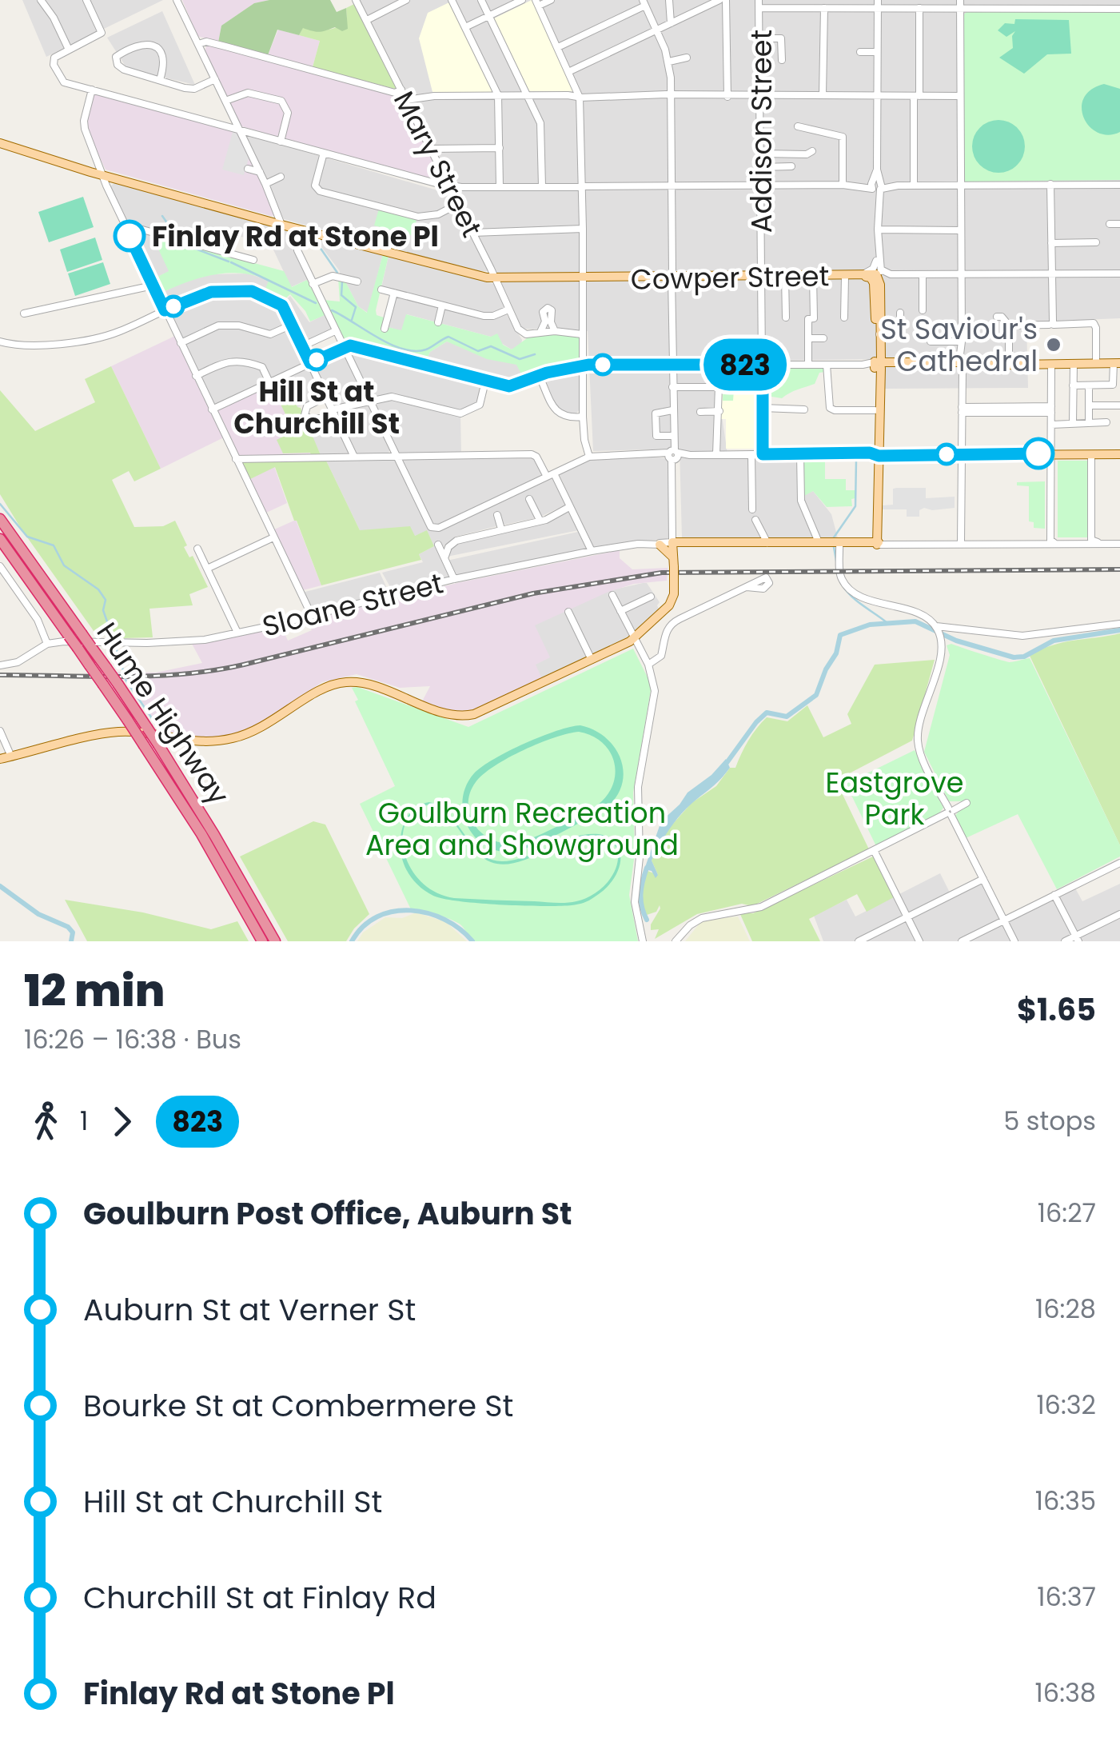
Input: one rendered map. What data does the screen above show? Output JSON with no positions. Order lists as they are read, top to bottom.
{
  "streets": {
    "highway": ["Hume Highway"],
    "main road": ["Cowper Street", "Sloane Street"],
    "street": ["Addison Street", "Mary Street"]
  },
  "crossings": [
    ["Addison Street", "Cowper Street"],
    ["Mary Street", "Cowper Street"]
  ],
  "parks": ["Eastgrove Park", "Goulburn Recreation Area and Showground"],
  "places": ["Finlay Rd at Stone Pl", "St Saviour's Cathedral", "Hill St at Churchill St"],
  "lines": ["bus line 823"],
  "page": {
    "on_map": "823",
    "heading": ["12 min", "16:26 – 16:38 · Bus", "$1.65"],
    "legs": ["1", "823", "5 stops"],
    "list": [
      {
        "name": "Goulburn Post Office, Auburn St",
        "value": "16:27"
      },
      {
        "name": "Auburn St at Verner St",
        "value": "16:28"
      },
      {
        "name": "Bourke St at Combermere St",
        "value": "16:32"
      },
      {
        "name": "Hill St at Churchill St",
        "value": "16:35"
      },
      {
        "name": "Churchill St at Finlay Rd",
        "value": "16:37"
      },
      {
        "name": "Finlay Rd at Stone Pl",
        "value": "16:38"
      }
    ]
  }
}
